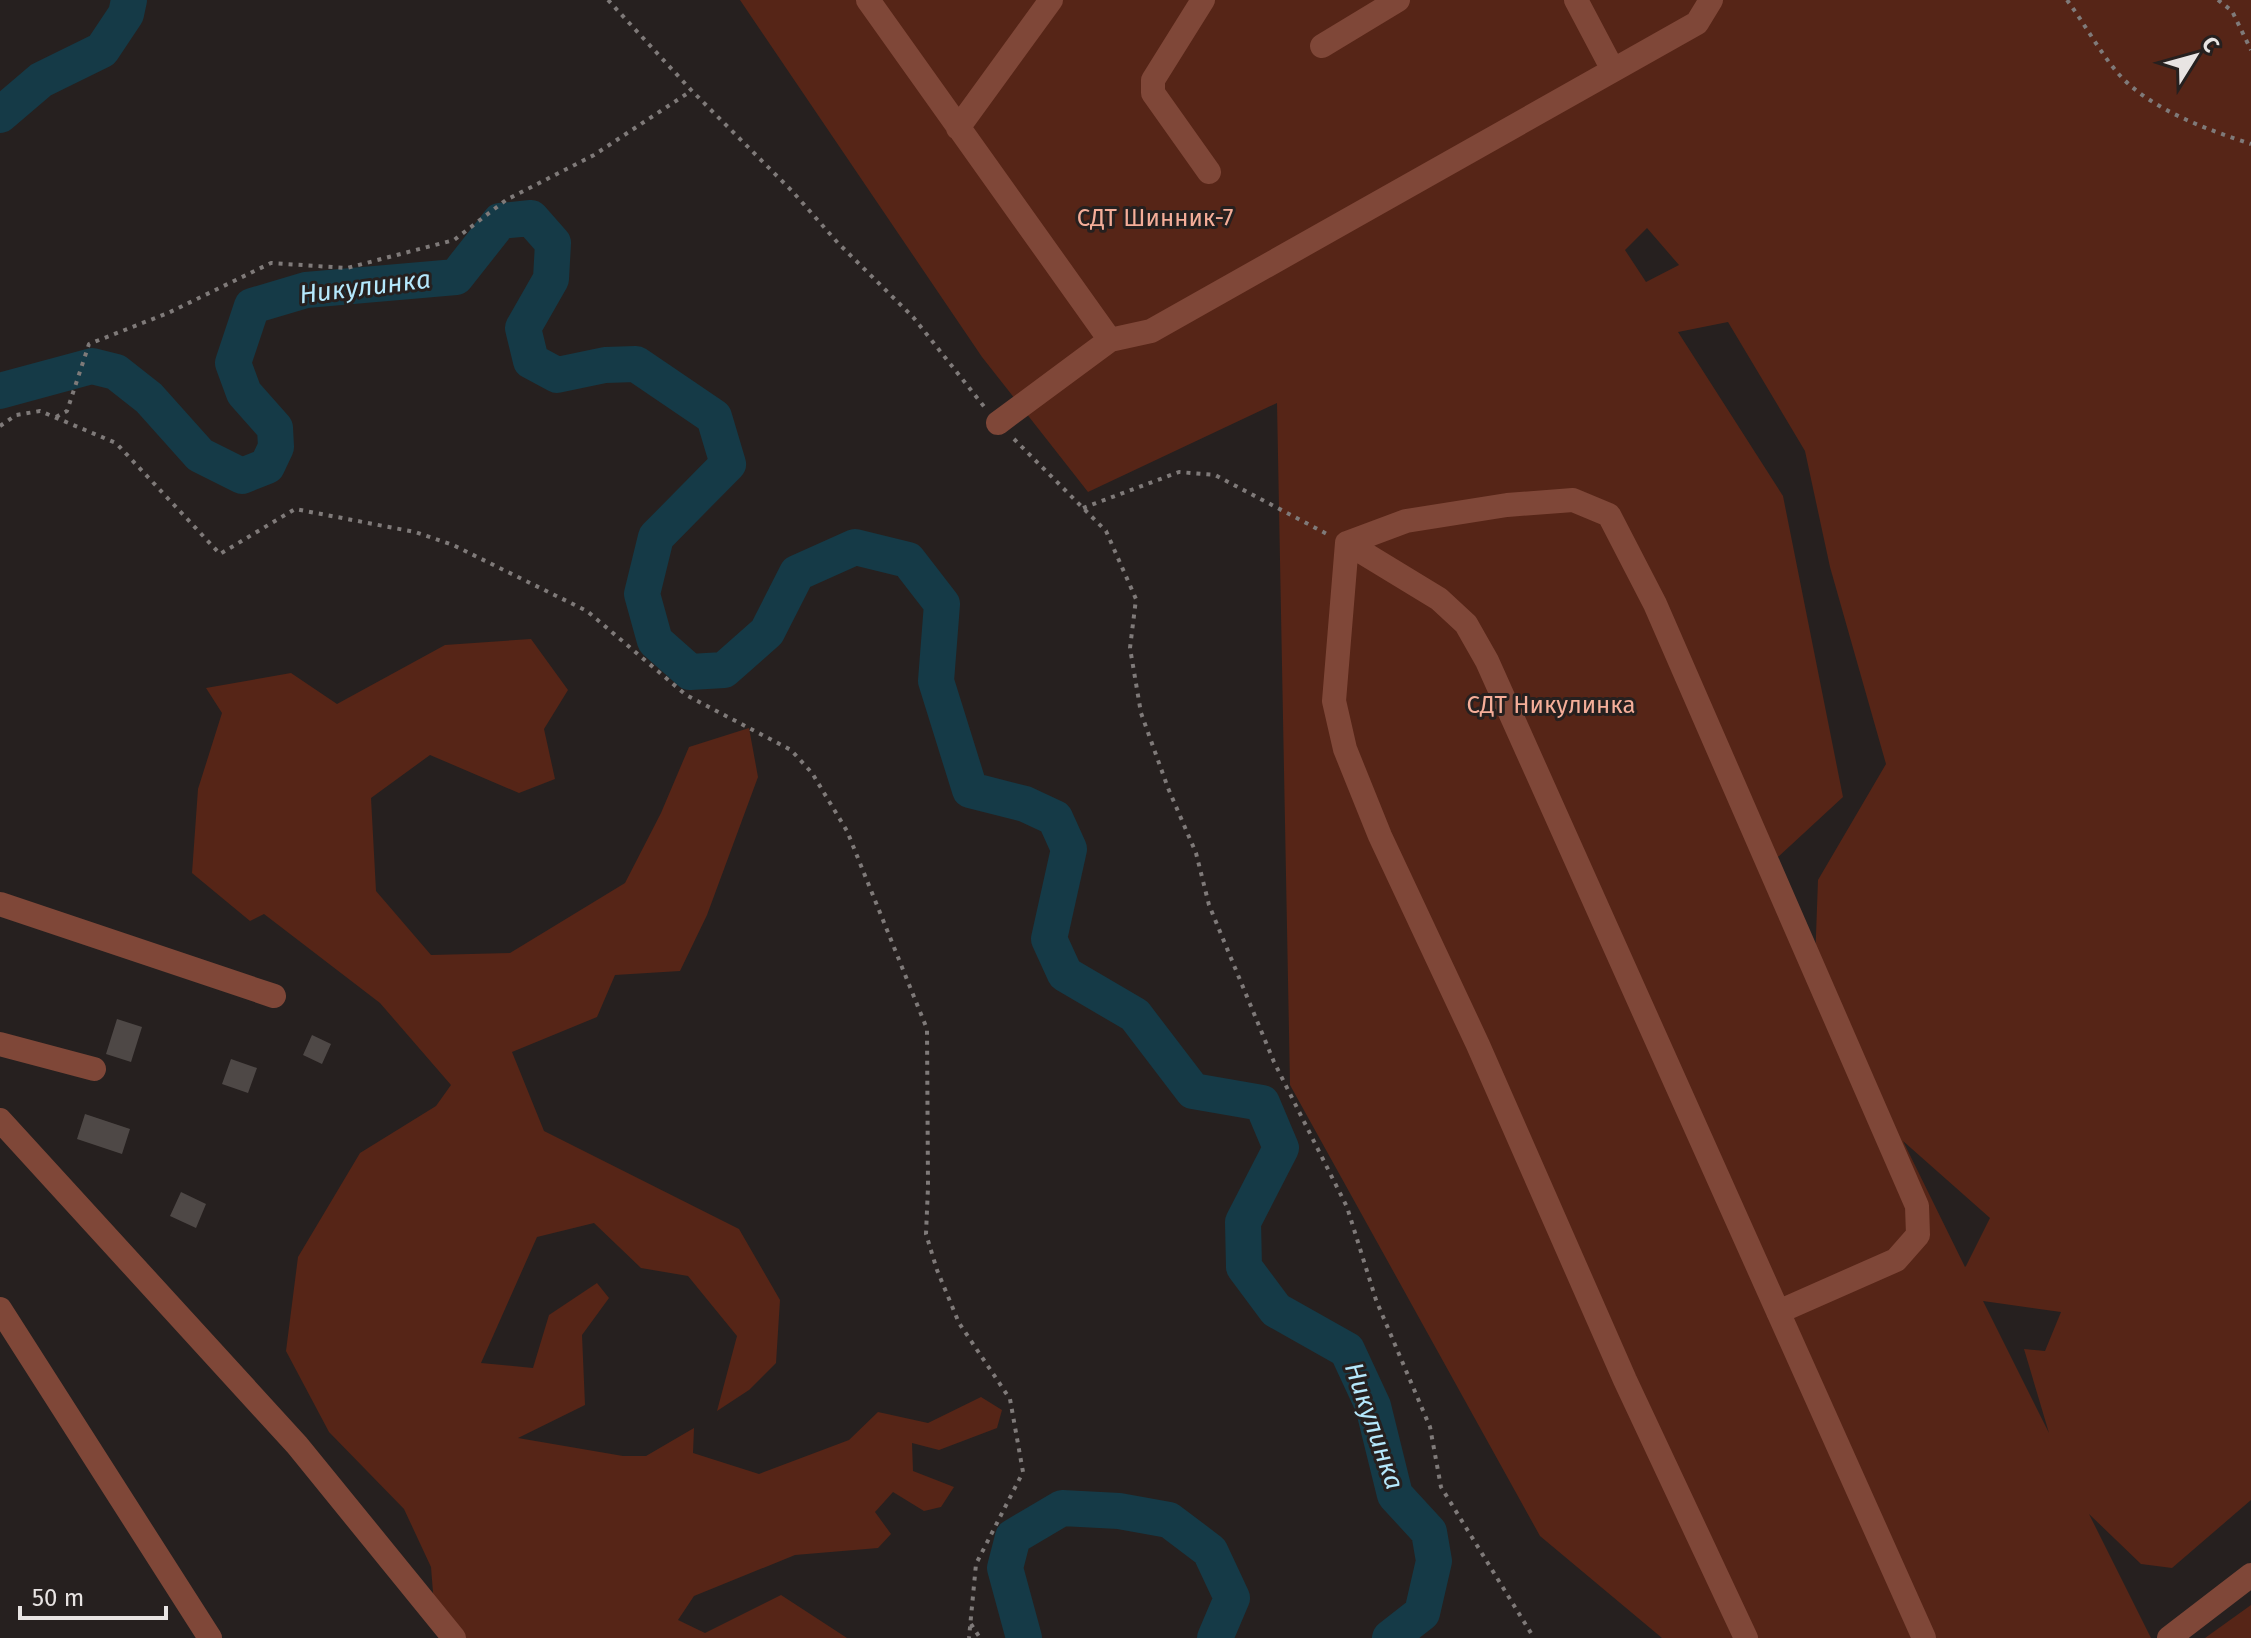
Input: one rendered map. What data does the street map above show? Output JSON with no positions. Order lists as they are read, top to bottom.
{
  "water": ["Никулинка"],
  "parks": ["СДТ Шинник-7", "СДТ Никулинка"],
  "scale_bar": "50 m",
  "north": "top right"
}
